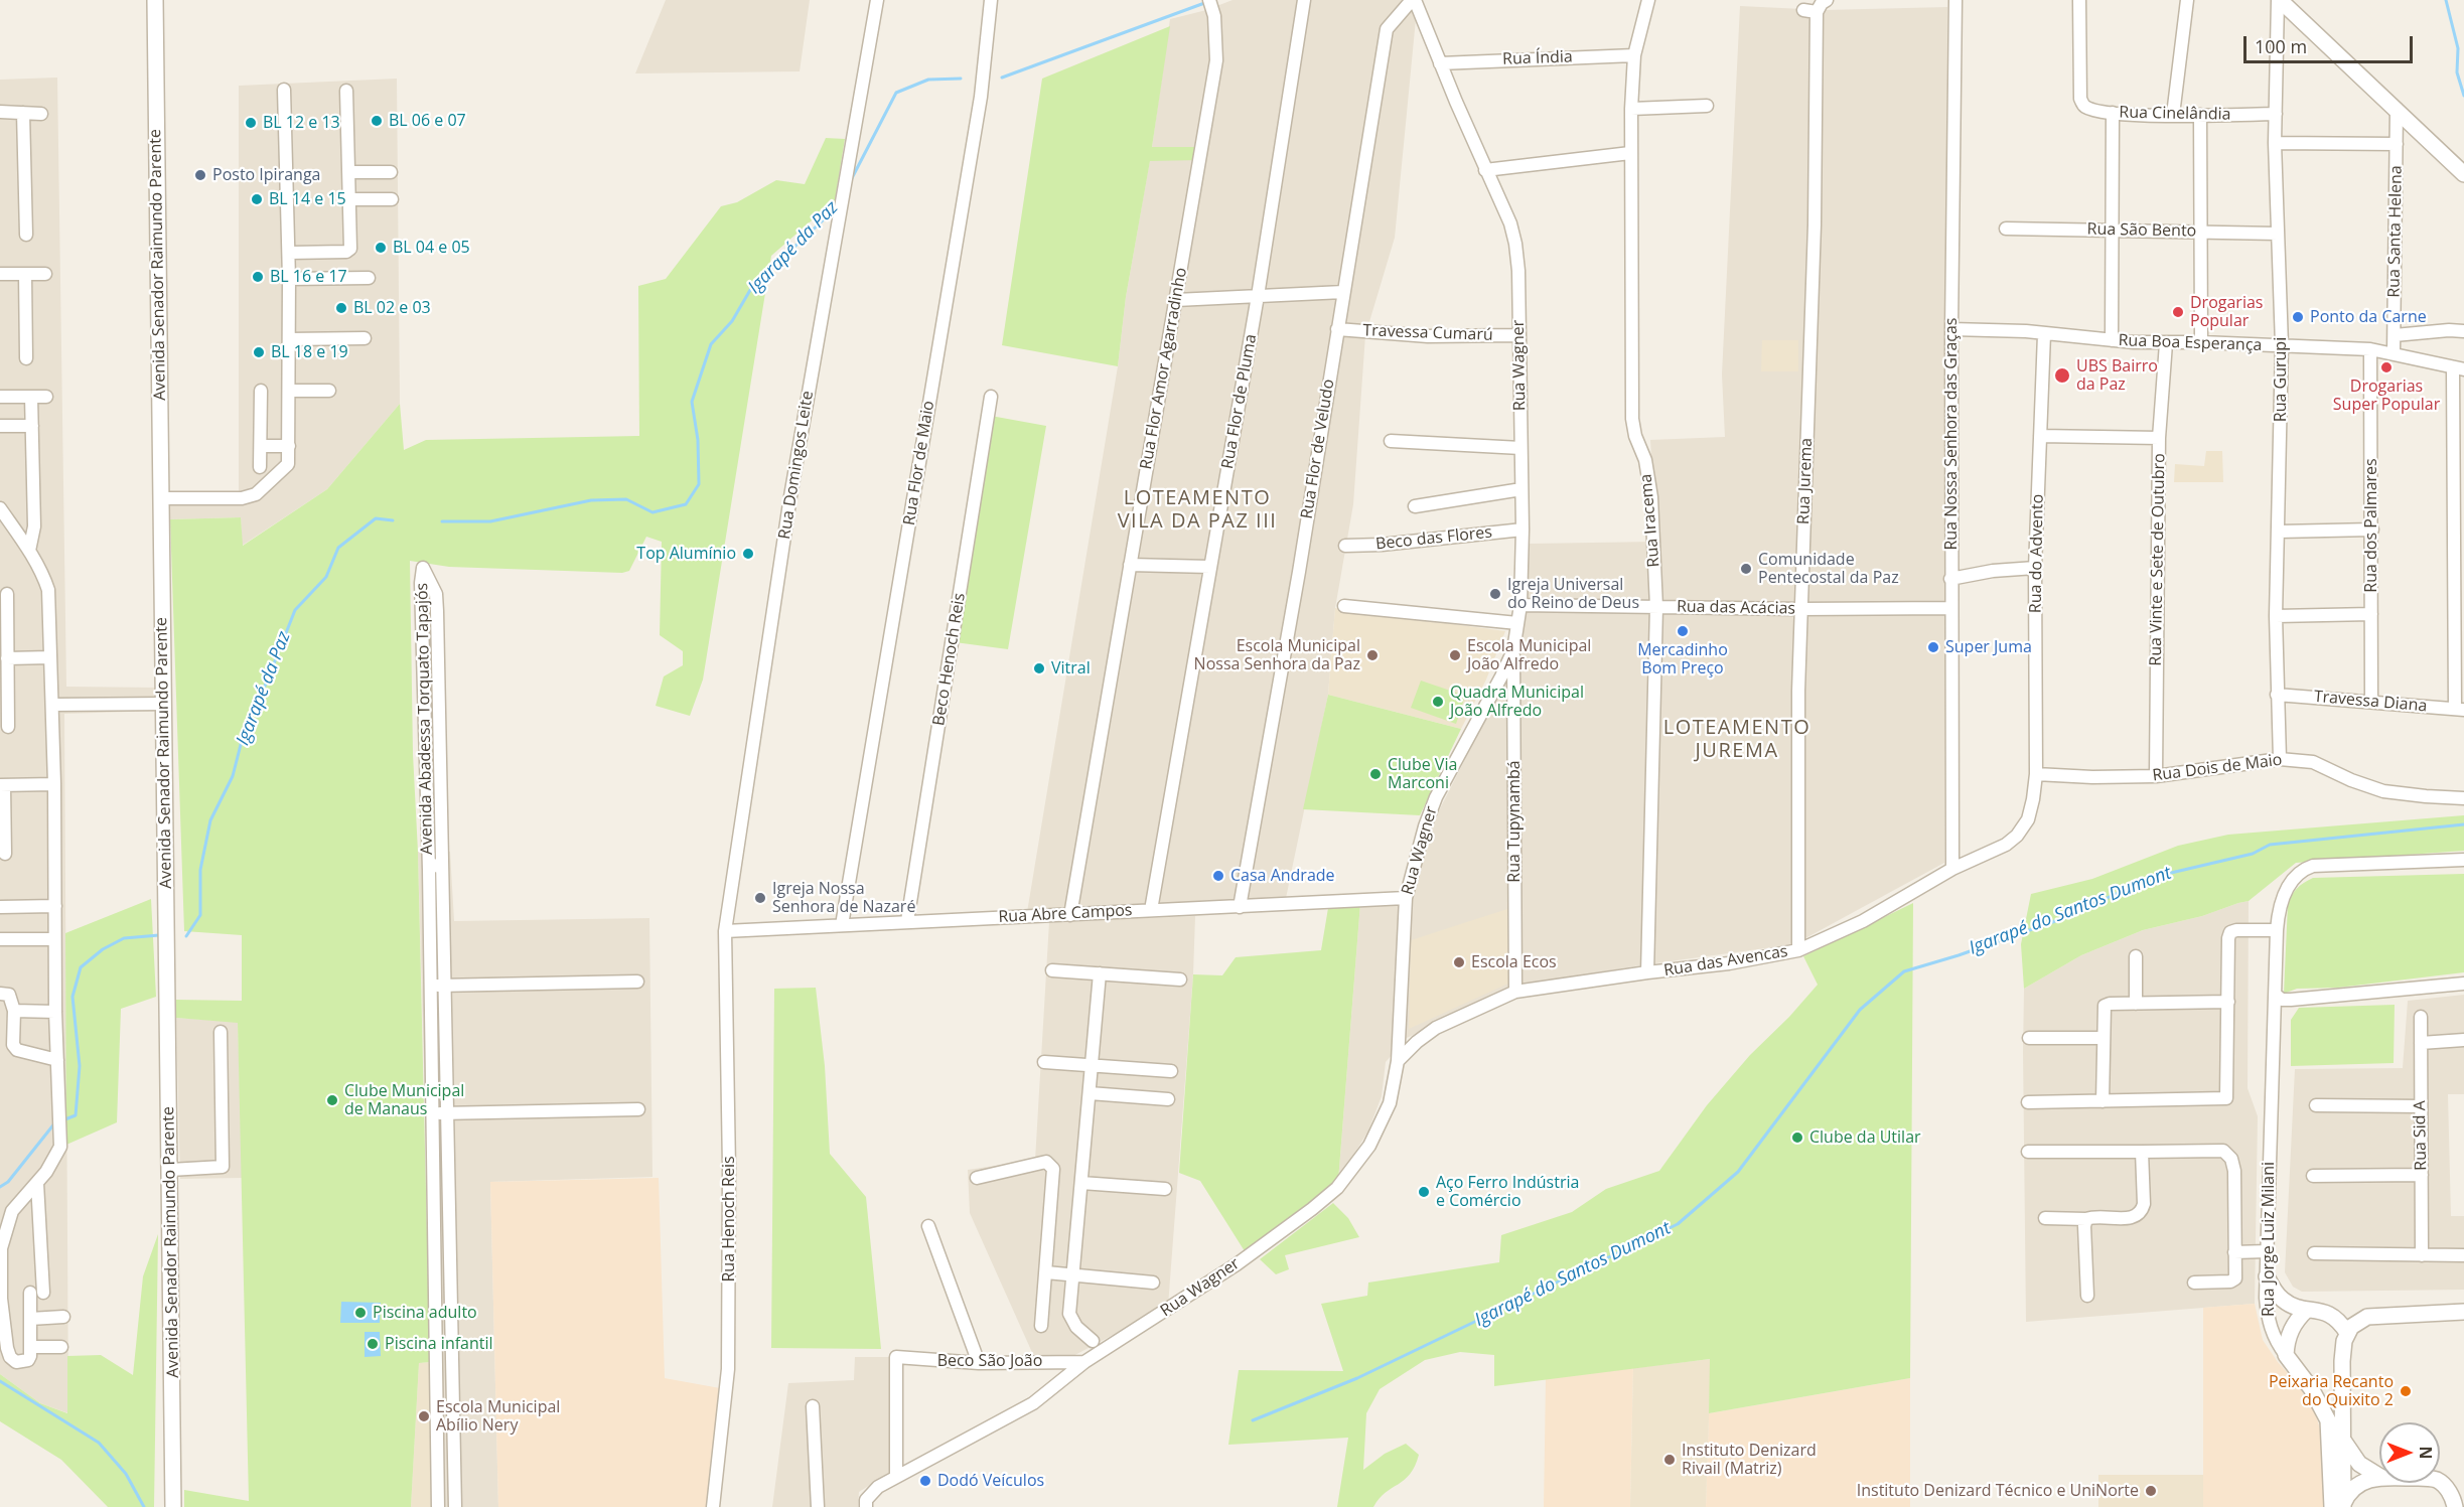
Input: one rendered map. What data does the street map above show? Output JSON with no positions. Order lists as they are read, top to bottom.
{
  "streets": {
    "street": [
      "Rua Índia",
      "Rua Cinelândia",
      "Rua São Bento",
      "Rua Santa Helena",
      "Avenida Senador Raimundo Parente",
      "Travessa Cumarú",
      "Rua Boa Esperança",
      "Rua Wagner",
      "Rua Flor Amor Agarradinho",
      "Rua Gurupi",
      "Rua Flor de Pluma",
      "Rua Nossa Senhora das Graças",
      "Rua Flor de Veludo",
      "Rua Flor de Maio",
      "Rua Domingos Leite",
      "Rua Jurema",
      "Rua Iracema",
      "Rua dos Palmares",
      "Beco das Flores",
      "Rua do Advento",
      "Rua Vinte e Sete de Outubro",
      "Rua das Acácias",
      "Beco Henoch Reis",
      "Travessa Diana",
      "Avenida Abadessa Torquato Tapajós",
      "Rua Dois de Maio",
      "Rua Tupynambá",
      "Rua Abre Campos",
      "Rua das Avencas",
      "Rua Sid A",
      "Rua Henoch Reis",
      "Rua Jorge Luiz Milani",
      "Beco São João"
    ]
  },
  "crossings": [
    ["Rua Índia", "Rua Wagner"],
    ["Rua Índia", "Rua Iracema"],
    ["Rua Cinelândia", "Rua Gurupi"],
    ["Rua São Bento", "Rua Gurupi"],
    ["Rua Santa Helena", "Rua Boa Esperança"],
    ["Travessa Cumarú", "Rua Wagner"],
    ["Travessa Cumarú", "Rua Flor de Veludo"],
    ["Rua Boa Esperança", "Rua Gurupi"],
    ["Rua Boa Esperança", "Rua Nossa Senhora das Graças"],
    ["Rua Boa Esperança", "Rua dos Palmares"],
    ["Rua Boa Esperança", "Rua do Advento"],
    ["Rua Boa Esperança", "Rua Vinte e Sete de Outubro"],
    ["Rua Wagner", "Rua Flor de Veludo"],
    ["Rua Wagner", "Beco das Flores"],
    ["Rua Wagner", "Rua das Acácias"],
    ["Rua Wagner", "Rua Tupynambá"],
    ["Rua Wagner", "Rua Abre Campos"],
    ["Rua Wagner", "Rua das Avencas"],
    ["Rua Wagner", "Beco São João"],
    ["Rua Flor Amor Agarradinho", "Rua Abre Campos"],
    ["Rua Gurupi", "Travessa Diana"],
    ["Rua Gurupi", "Rua Dois de Maio"],
    ["Rua Flor de Pluma", "Rua Abre Campos"],
    ["Rua Nossa Senhora das Graças", "Rua das Acácias"],
    ["Rua Nossa Senhora das Graças", "Rua das Avencas"],
    ["Rua Flor de Veludo", "Rua Abre Campos"],
    ["Rua Flor de Maio", "Rua Abre Campos"],
    ["Rua Domingos Leite", "Rua Abre Campos"],
    ["Rua Domingos Leite", "Rua Henoch Reis"],
    ["Rua Jurema", "Rua das Acácias"],
    ["Rua Jurema", "Rua das Avencas"],
    ["Rua Iracema", "Rua das Acácias"],
    ["Rua Iracema", "Rua das Avencas"],
    ["Rua dos Palmares", "Travessa Diana"],
    ["Rua do Advento", "Rua Dois de Maio"],
    ["Rua do Advento", "Rua das Avencas"],
    ["Rua Vinte e Sete de Outubro", "Rua Dois de Maio"],
    ["Beco Henoch Reis", "Rua Abre Campos"],
    ["Rua Dois de Maio", "Rua das Avencas"],
    ["Rua Tupynambá", "Rua das Avencas"],
    ["Rua Abre Campos", "Rua Henoch Reis"]
  ],
  "districts": ["LOTEAMENTO VILA DA PAZ III", "LOTEAMENTO JUREMA"],
  "water": ["Igarapé da Paz", "Igarapé do Santos Dumont"],
  "places": [
    "BL 06 e 07",
    "BL 12 e 13",
    "Posto Ipiranga",
    "BL 14 e 15",
    "BL 04 e 05",
    "BL 16 e 17",
    "BL 02 e 03",
    "Drogarias Popular",
    "Ponto da Carne",
    "BL 18 e 19",
    "Drogarias Super Popular",
    "UBS Bairro da Paz",
    "Top Alumínio",
    "Comunidade Pentecostal da Paz",
    "Igreja Universal do Reino de Deus",
    "Mercadinho Bom Preço",
    "Super Juma",
    "Escola Municipal Nossa Senhora da Paz",
    "Escola Municipal João Alfredo",
    "Vitral",
    "Quadra Municipal João Alfredo",
    "Clube Via Marconi",
    "Casa Andrade",
    "Igreja Nossa Senhora de Nazaré",
    "Escola Ecos",
    "Clube Municipal de Manaus",
    "Clube da Utilar",
    "Aço Ferro Indústria e Comércio",
    "Piscina adulto",
    "Piscina infantil",
    "Peixaria Recanto do Quixito 2",
    "Escola Municipal Abílio Nery",
    "Instituto Denizard Rivail (Matriz)",
    "Dodó Veículos",
    "Instituto Denizard Técnico e UniNorte"
  ],
  "scale_bar": "100 m",
  "north": "right"
}
